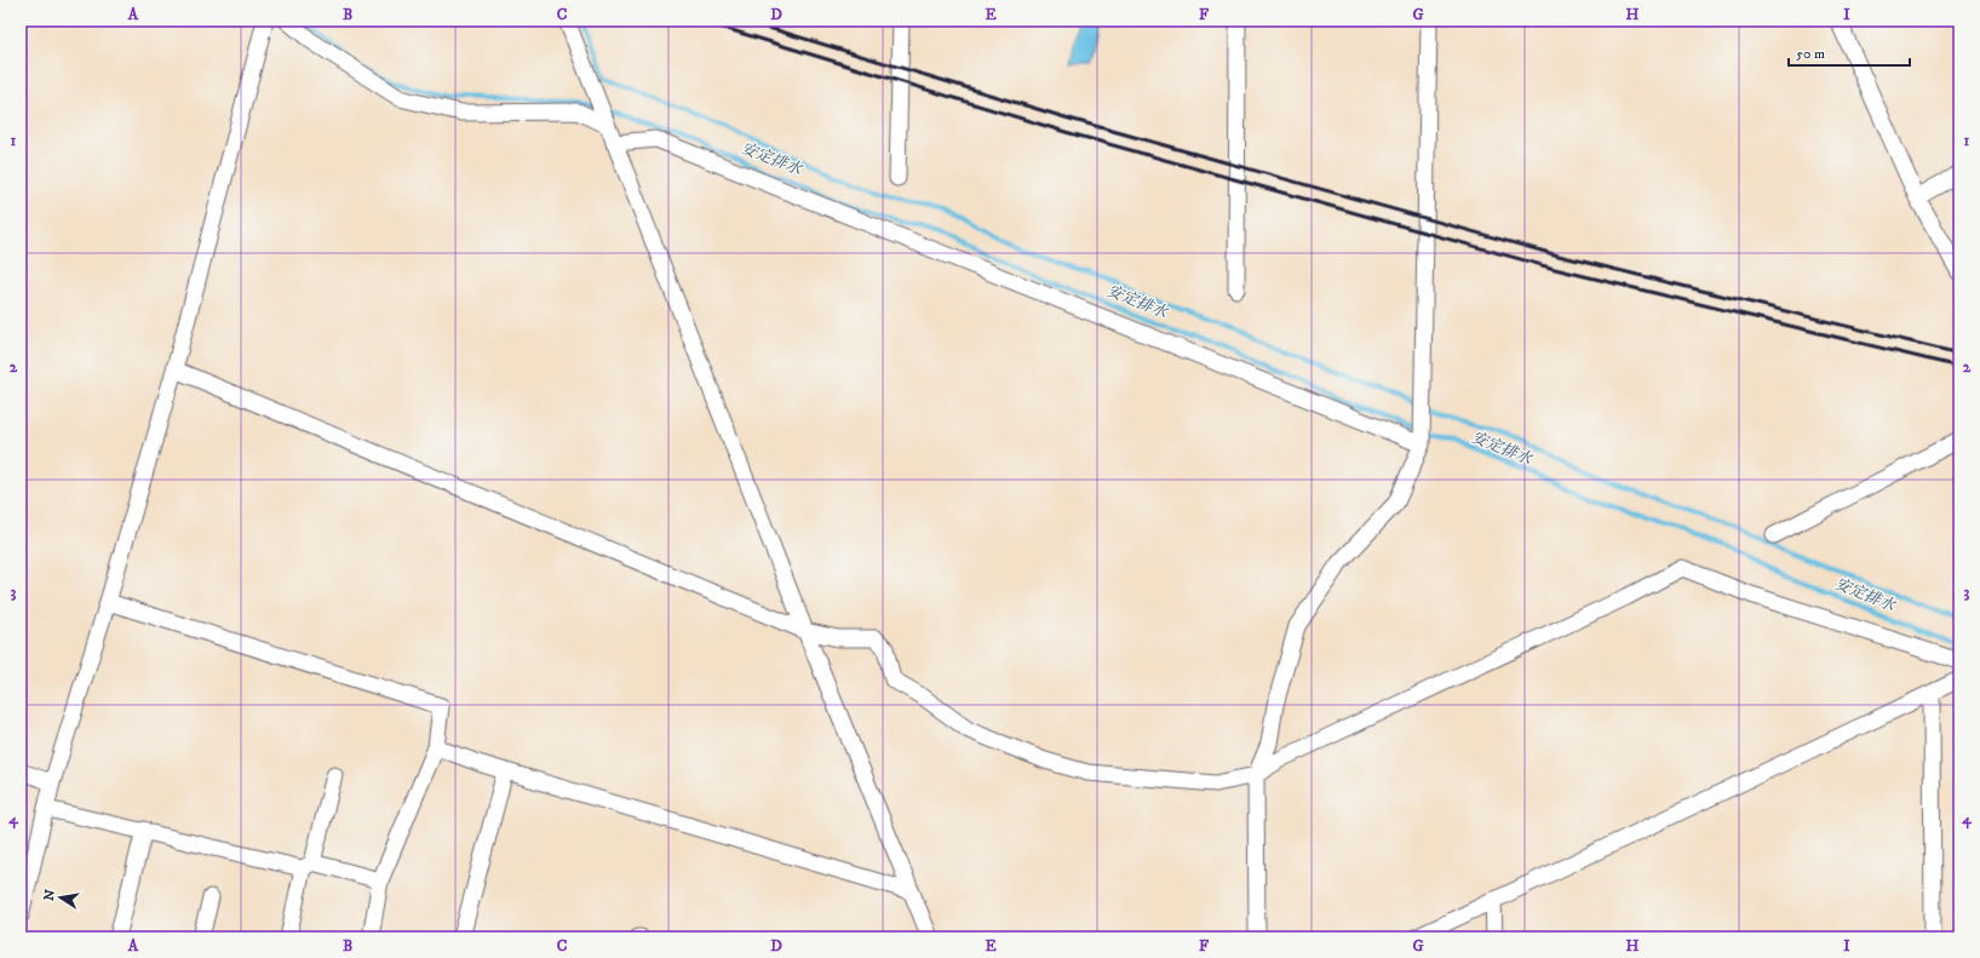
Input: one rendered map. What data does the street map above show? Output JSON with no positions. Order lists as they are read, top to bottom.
{
  "water": ["安定排水"],
  "scale_bar": "50 m",
  "north": "left",
  "grid": {
    "columns": [
      "A",
      "B",
      "C",
      "D",
      "E",
      "F",
      "G",
      "H",
      "I"
    ],
    "rows": [
      "1",
      "2",
      "3",
      "4"
    ]
  }
}
